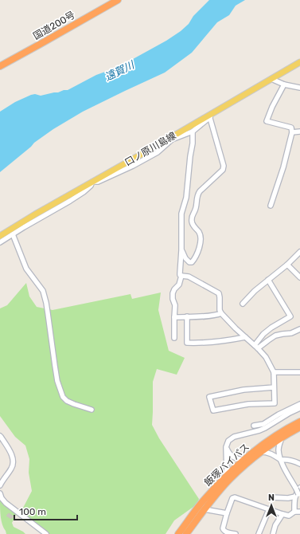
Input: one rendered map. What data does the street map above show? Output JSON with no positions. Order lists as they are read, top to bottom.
{
  "streets": {
    "highway": ["国道200号", "飯塚バイパス"],
    "main road": ["口ノ原川島線"]
  },
  "water": ["遠賀川"],
  "scale_bar": "100 m",
  "north": "top"
}
